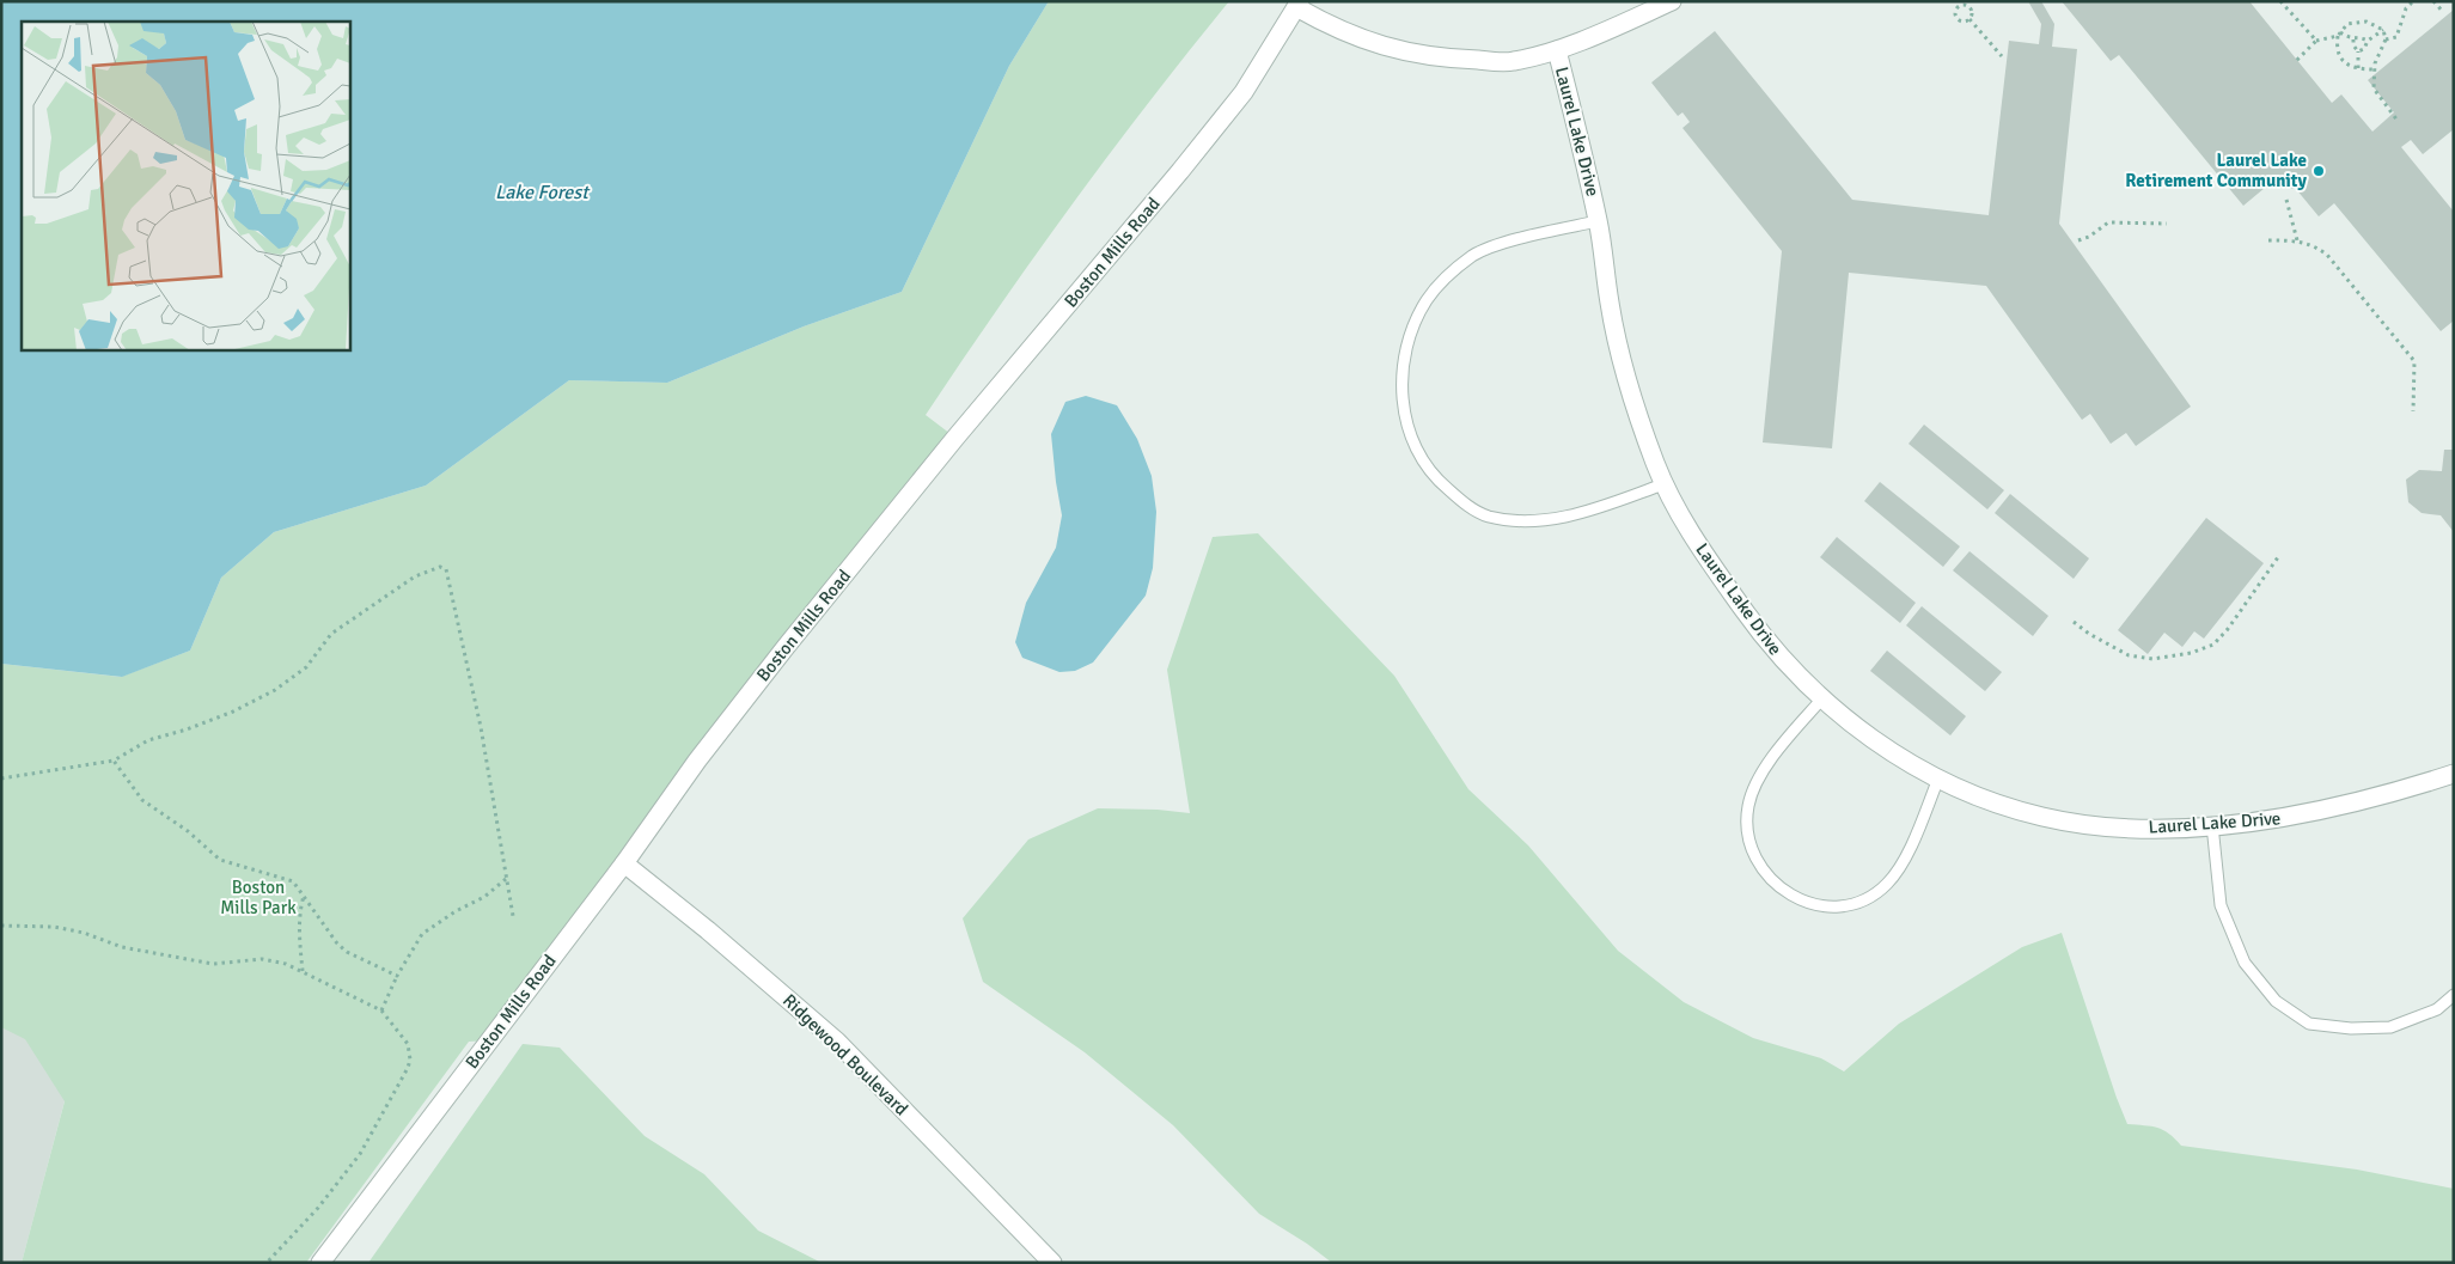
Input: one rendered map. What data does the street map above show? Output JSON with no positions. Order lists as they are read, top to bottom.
{
  "streets": {
    "street": ["Laurel Lake Drive", "Boston Mills Road", "Ridgewood Boulevard"]
  },
  "crossings": [
    ["Laurel Lake Drive", "Boston Mills Road"],
    ["Boston Mills Road", "Ridgewood Boulevard"]
  ],
  "water": ["Lake Forest"],
  "parks": ["Boston Mills Park"],
  "places": ["Laurel Lake Retirement Community"]
}
